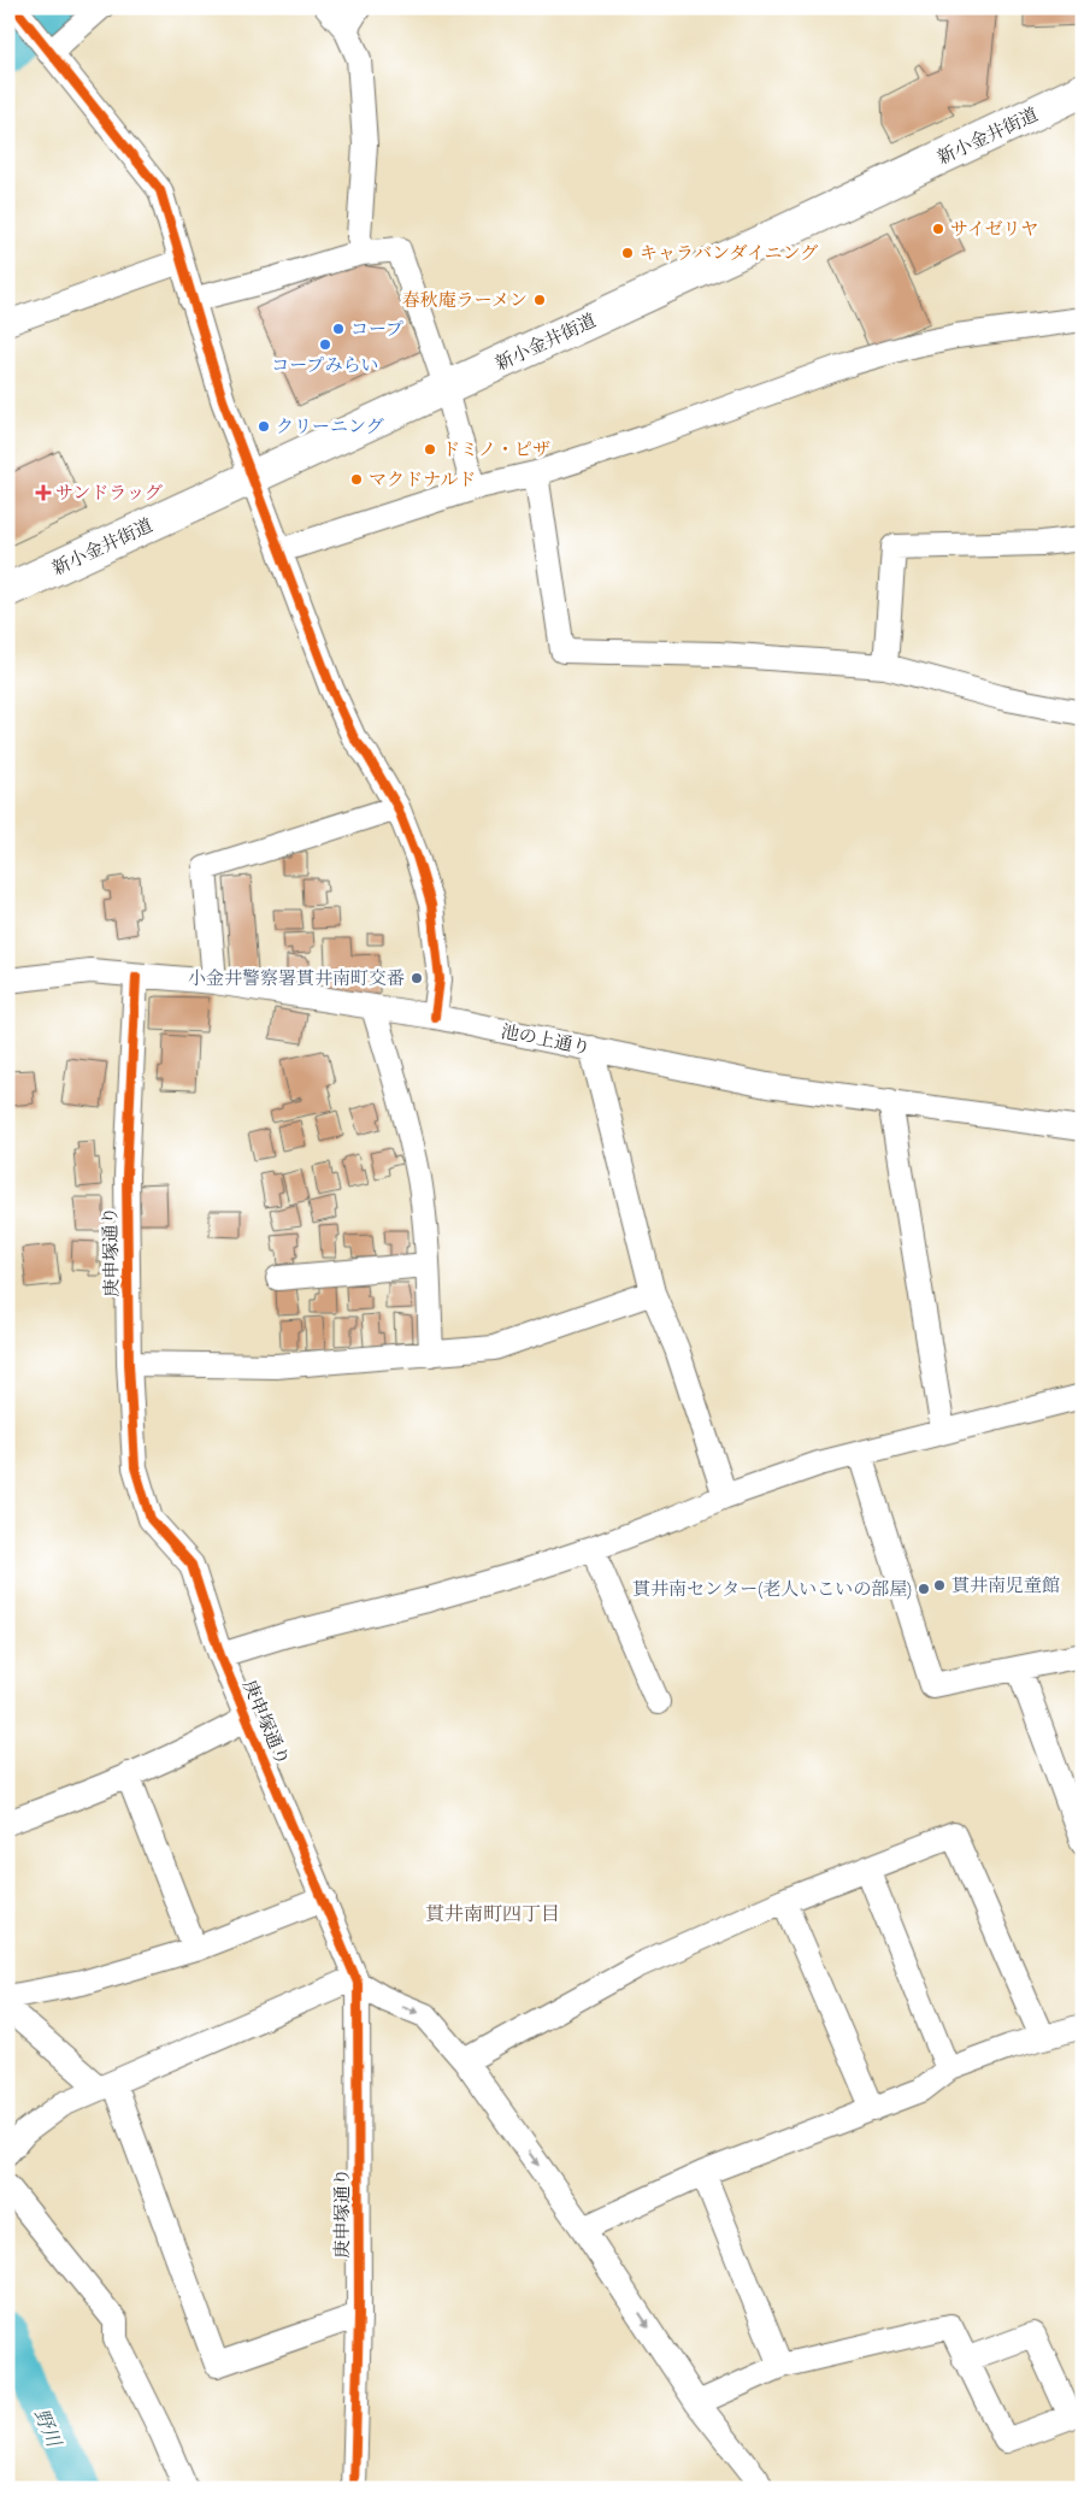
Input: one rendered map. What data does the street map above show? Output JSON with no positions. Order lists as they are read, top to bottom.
{
  "streets": {
    "main road": ["新小金井街道"],
    "street": ["池の上通り", "庚申塚通り"]
  },
  "crossings": [
    ["池の上通り", "庚申塚通り"]
  ],
  "districts": ["貫井南町四丁目"],
  "water": ["野川"],
  "places": {
    "other": [
      "サイゼリヤ",
      "キャラバンダイニング",
      "春秋庵ラーメン",
      "コープ",
      "コープみらい",
      "クリーニング",
      "ドミノ・ピザ",
      "マクドナルド",
      "小金井警察署貫井南町交番",
      "貫井南児童館",
      "貫井南センター(老人いこいの部屋)"
    ],
    "health": ["サンドラッグ"]
  }
}
